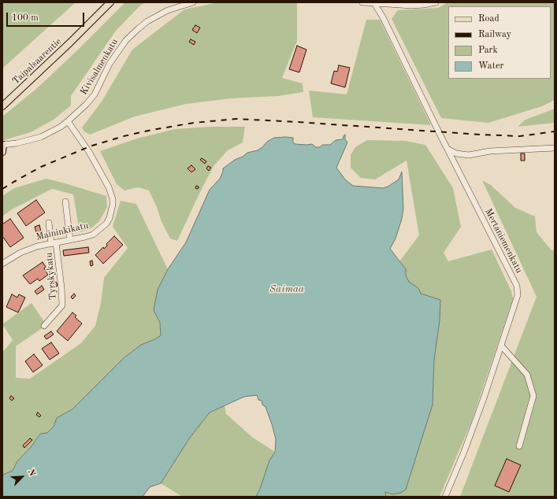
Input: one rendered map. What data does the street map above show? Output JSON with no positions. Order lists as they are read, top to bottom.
{
  "streets": {
    "main road": ["Taipalsaarentie"],
    "street": [
      "Kivisalmenkatu",
      "Maininkikatu",
      "Mertaniemenkatu",
      "Tyrskykatu"
    ]
  },
  "crossings": [
    ["Kivisalmenkatu", "Maininkikatu"],
    ["Maininkikatu", "Tyrskykatu"]
  ],
  "water": ["Saimaa"],
  "legend": [
    "Road",
    "Railway",
    "Park",
    "Water"
  ],
  "scale_bar": "100 m",
  "north": "top right"
}
